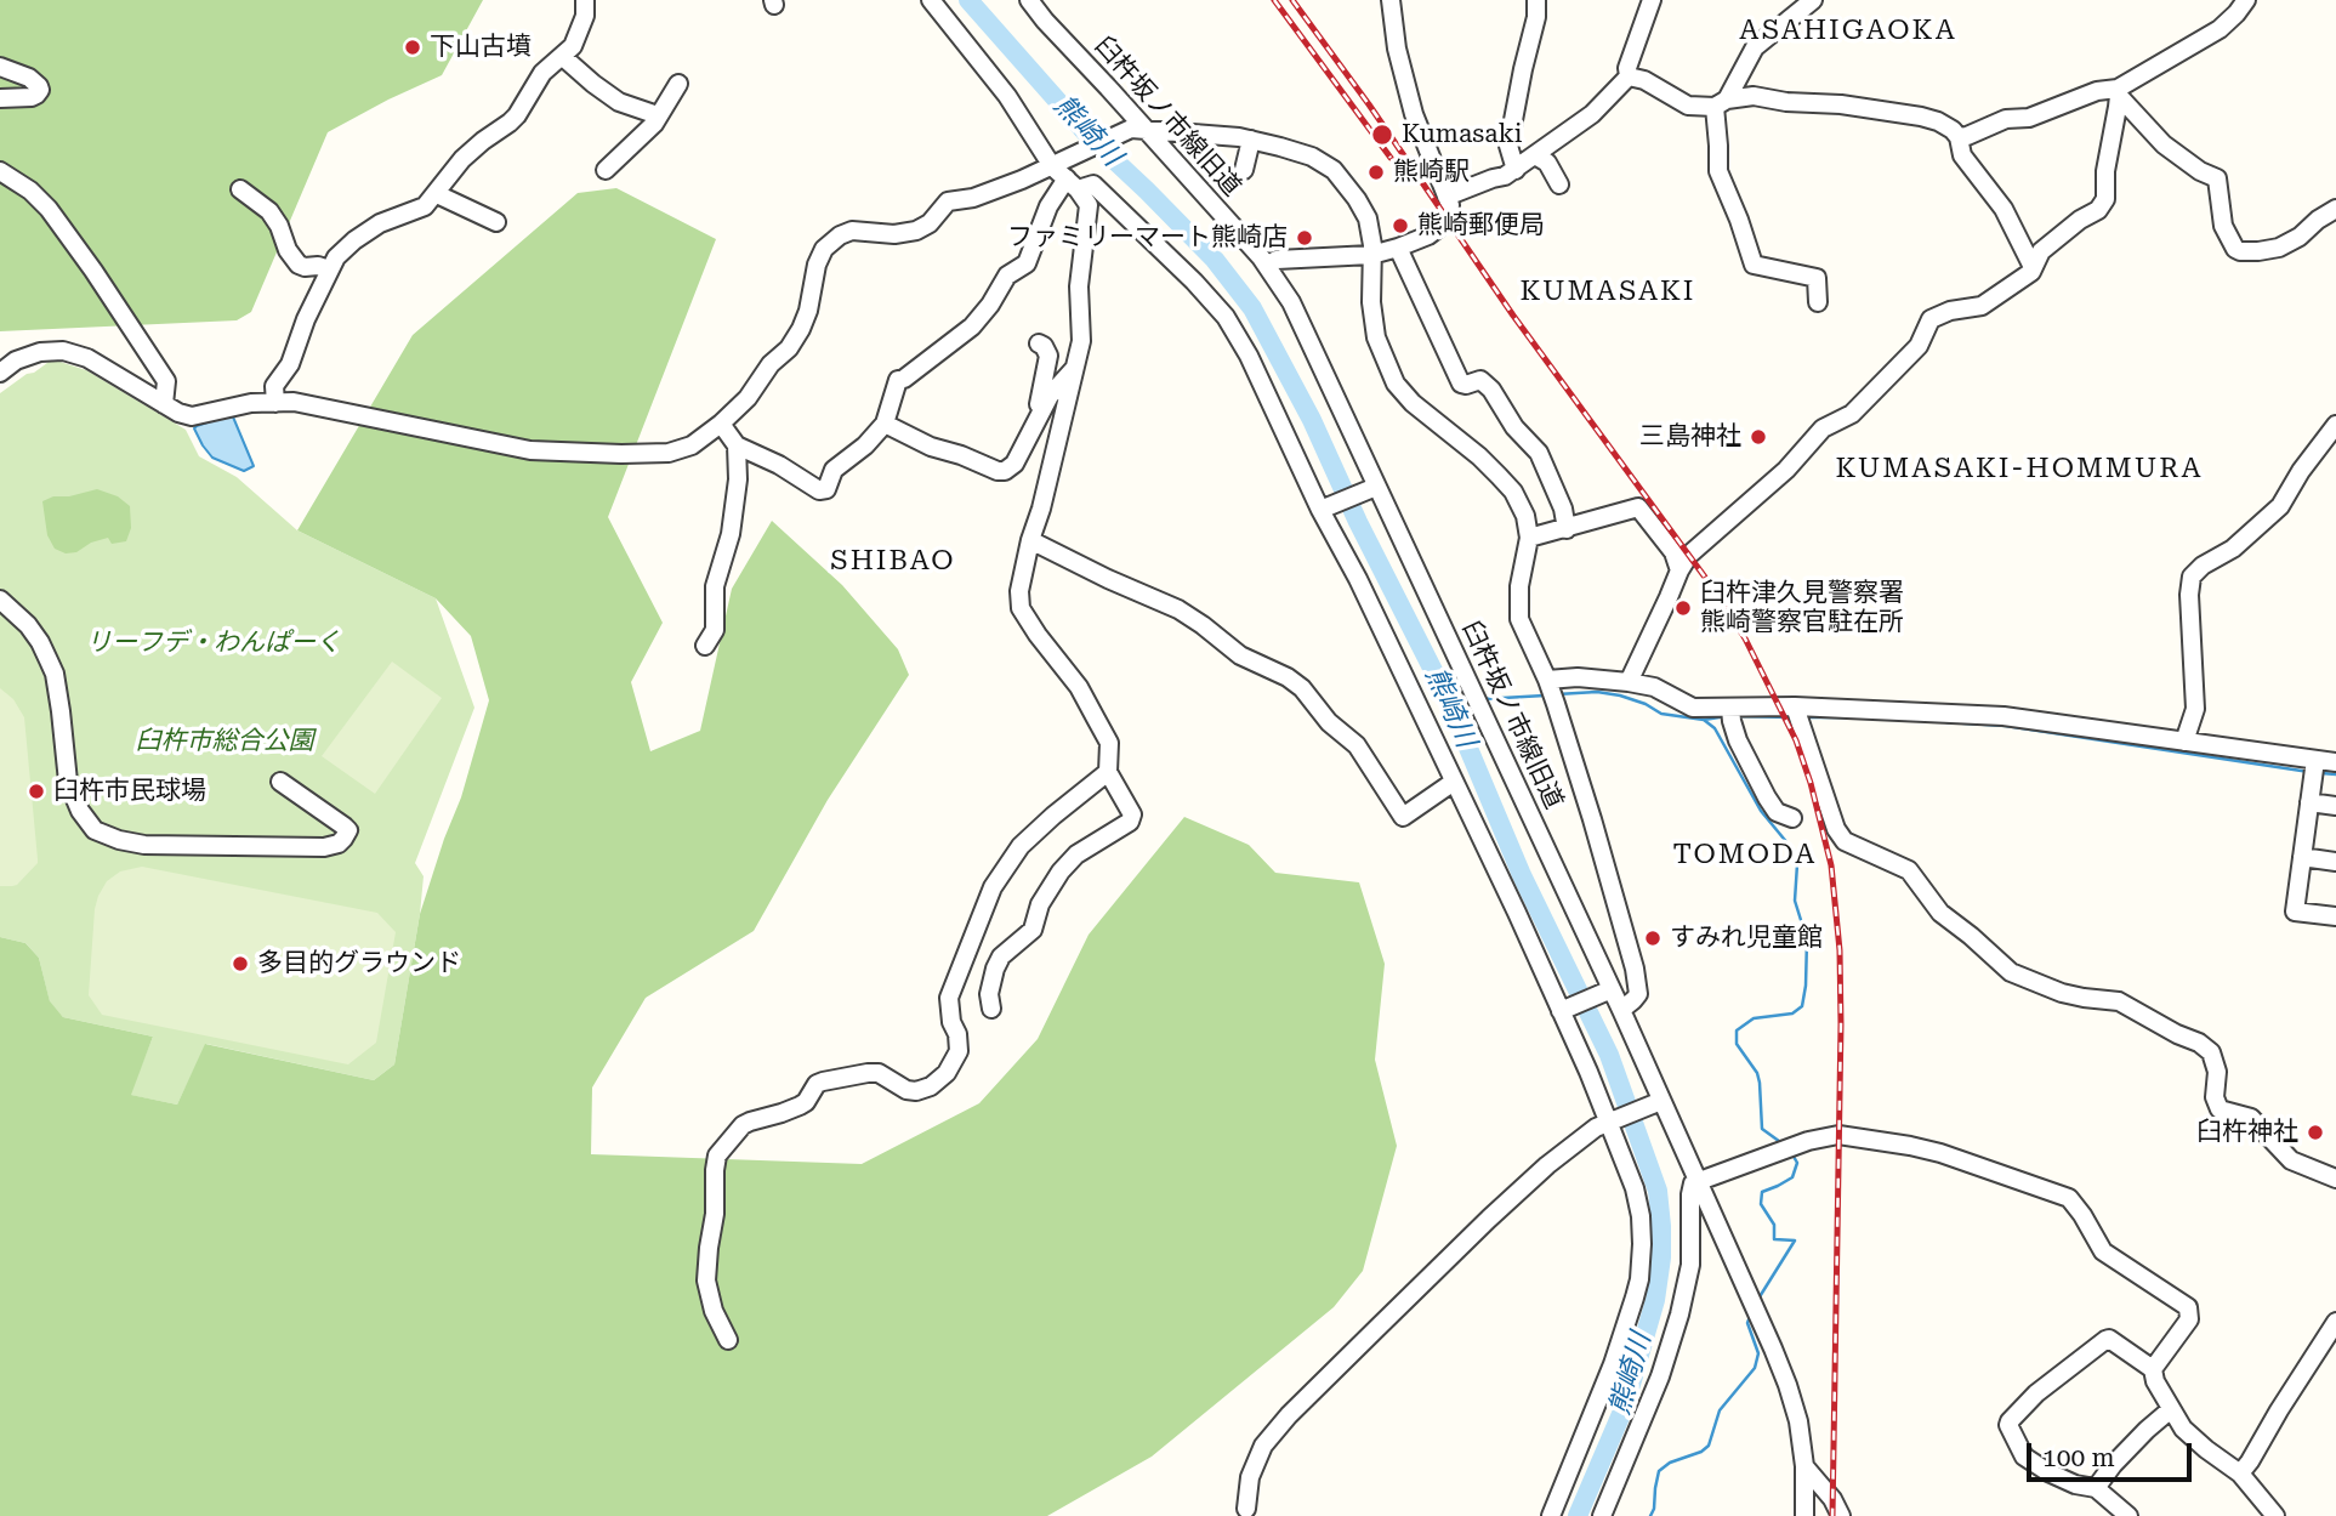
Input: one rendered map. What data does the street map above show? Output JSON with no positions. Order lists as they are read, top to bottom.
{
  "streets": {
    "street": ["臼杵坂ノ市線旧道"]
  },
  "districts": [
    "ASAHIGAOKA",
    "KUMASAKI",
    "KUMASAKI-HOMMURA",
    "SHIBAO",
    "TOMODA"
  ],
  "water": ["熊崎川"],
  "parks": ["リーフデ・わんぱーく", "臼杵市総合公園"],
  "places": [
    "下山古墳",
    "Kumasaki",
    "熊崎駅",
    "熊崎郵便局",
    "ファミリーマート熊崎店",
    "三島神社",
    "臼杵津久見警察署 熊崎警察官駐在所",
    "臼杵市民球場",
    "すみれ児童館",
    "多目的グラウンド",
    "臼杵神社"
  ],
  "scale_bar": "100 m"
}
